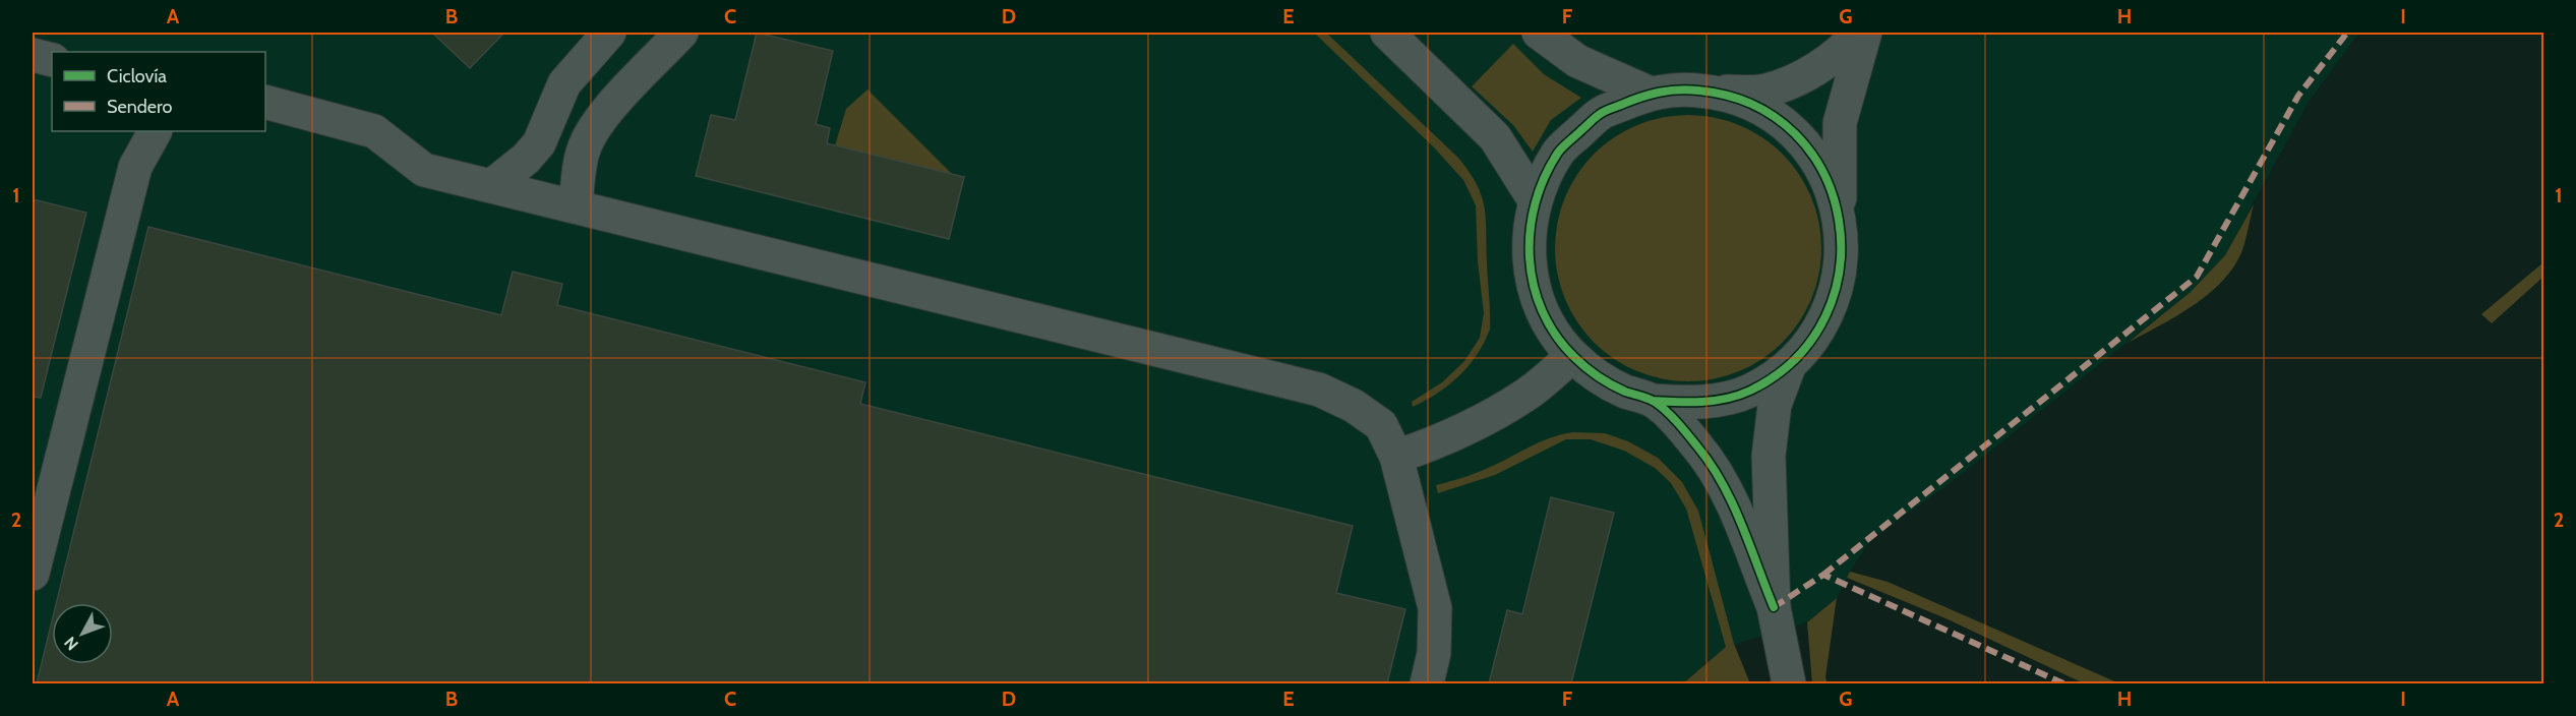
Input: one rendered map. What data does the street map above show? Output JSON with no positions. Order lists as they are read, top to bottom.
{
  "legend": ["Ciclovía", "Sendero"],
  "north": "bottom left",
  "grid": {
    "columns": [
      "A",
      "B",
      "C",
      "D",
      "E",
      "F",
      "G",
      "H",
      "I"
    ],
    "rows": ["1", "2"]
  }
}
